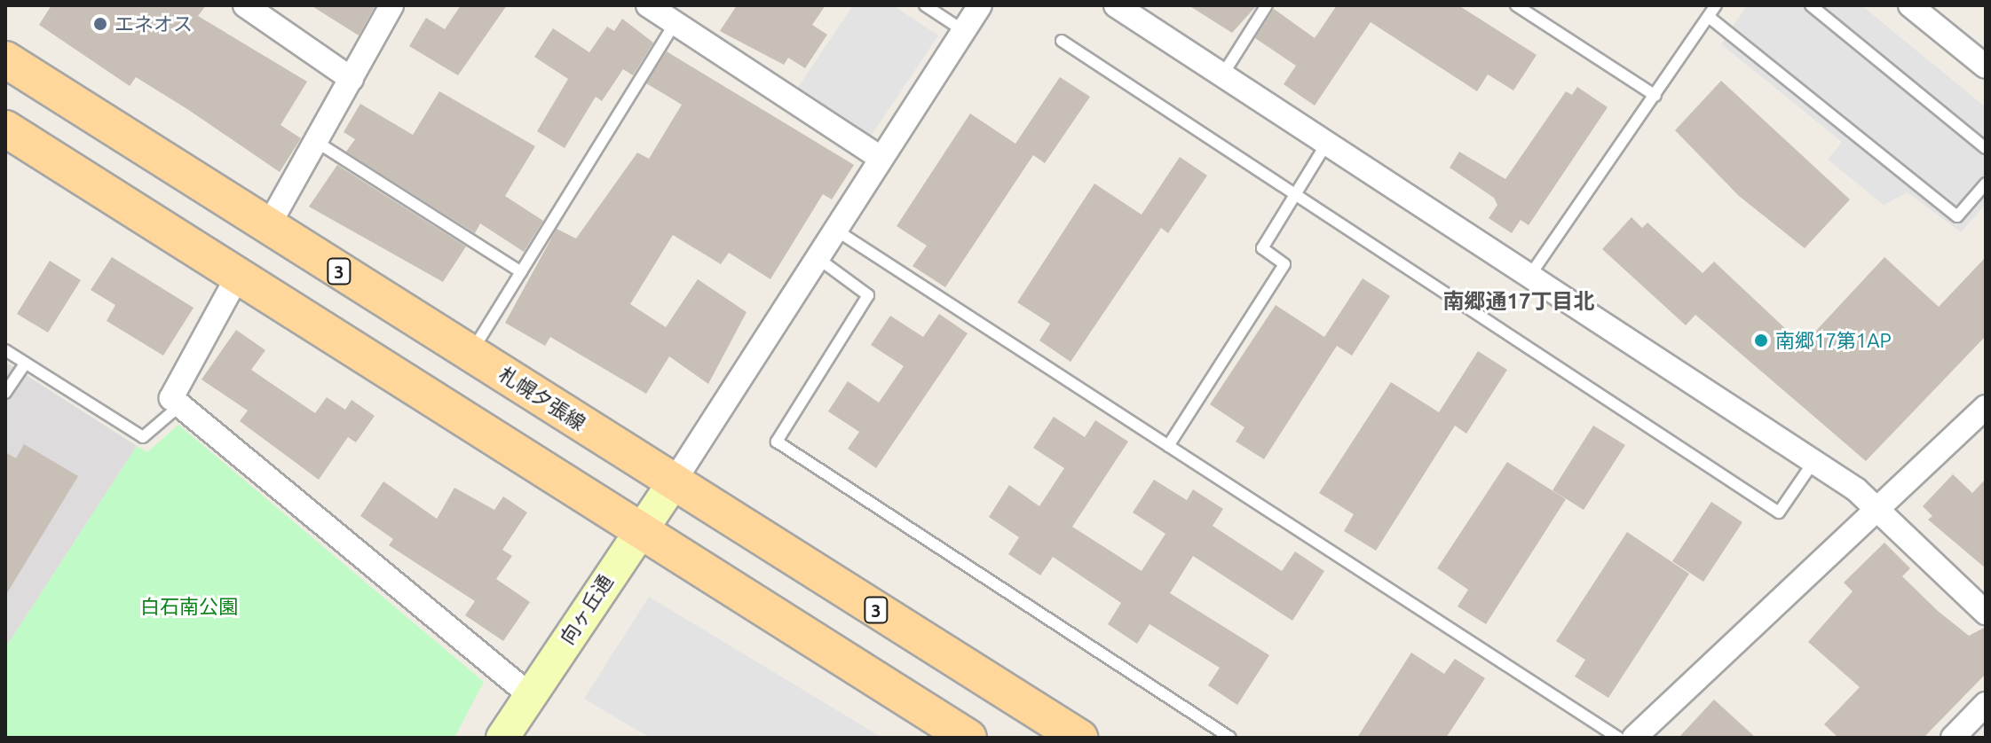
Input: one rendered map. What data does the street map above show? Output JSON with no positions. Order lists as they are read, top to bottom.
{
  "streets": {
    "main road": ["3", "札幌夕張線"],
    "street": ["向ヶ丘通"]
  },
  "crossings": [
    ["札幌夕張線", "向ヶ丘通"]
  ],
  "districts": ["南郷通17丁目北"],
  "parks": ["白石南公園"],
  "places": ["エネオス", "南郷17第1AP"]
}
